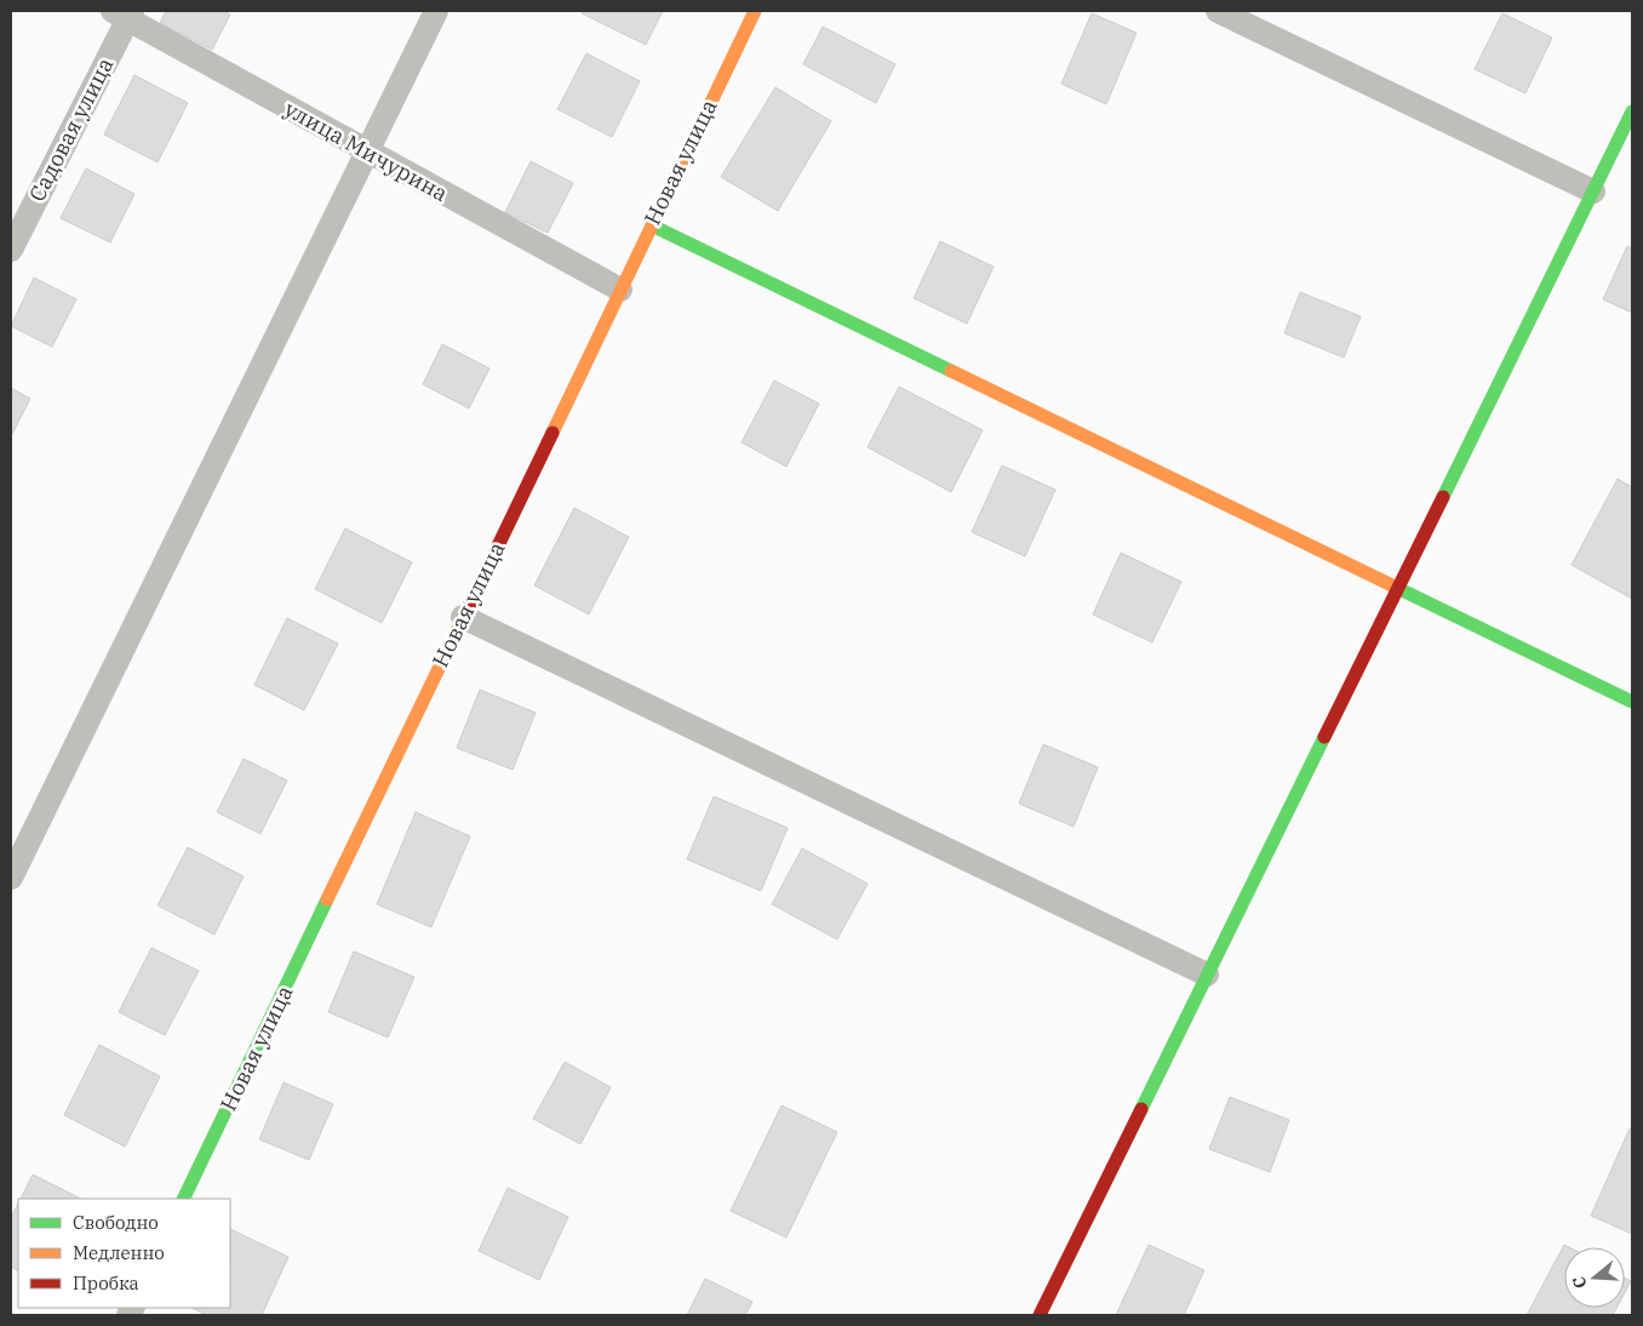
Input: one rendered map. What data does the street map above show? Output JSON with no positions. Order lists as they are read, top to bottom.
{
  "streets": {
    "street": ["Садовая улица", "улица Мичурина", "Новая улица"]
  },
  "crossings": [
    ["Садовая улица", "улица Мичурина"],
    ["улица Мичурина", "Новая улица"]
  ],
  "legend": ["Свободно", "Медленно", "Пробка"],
  "north": "left"
}
